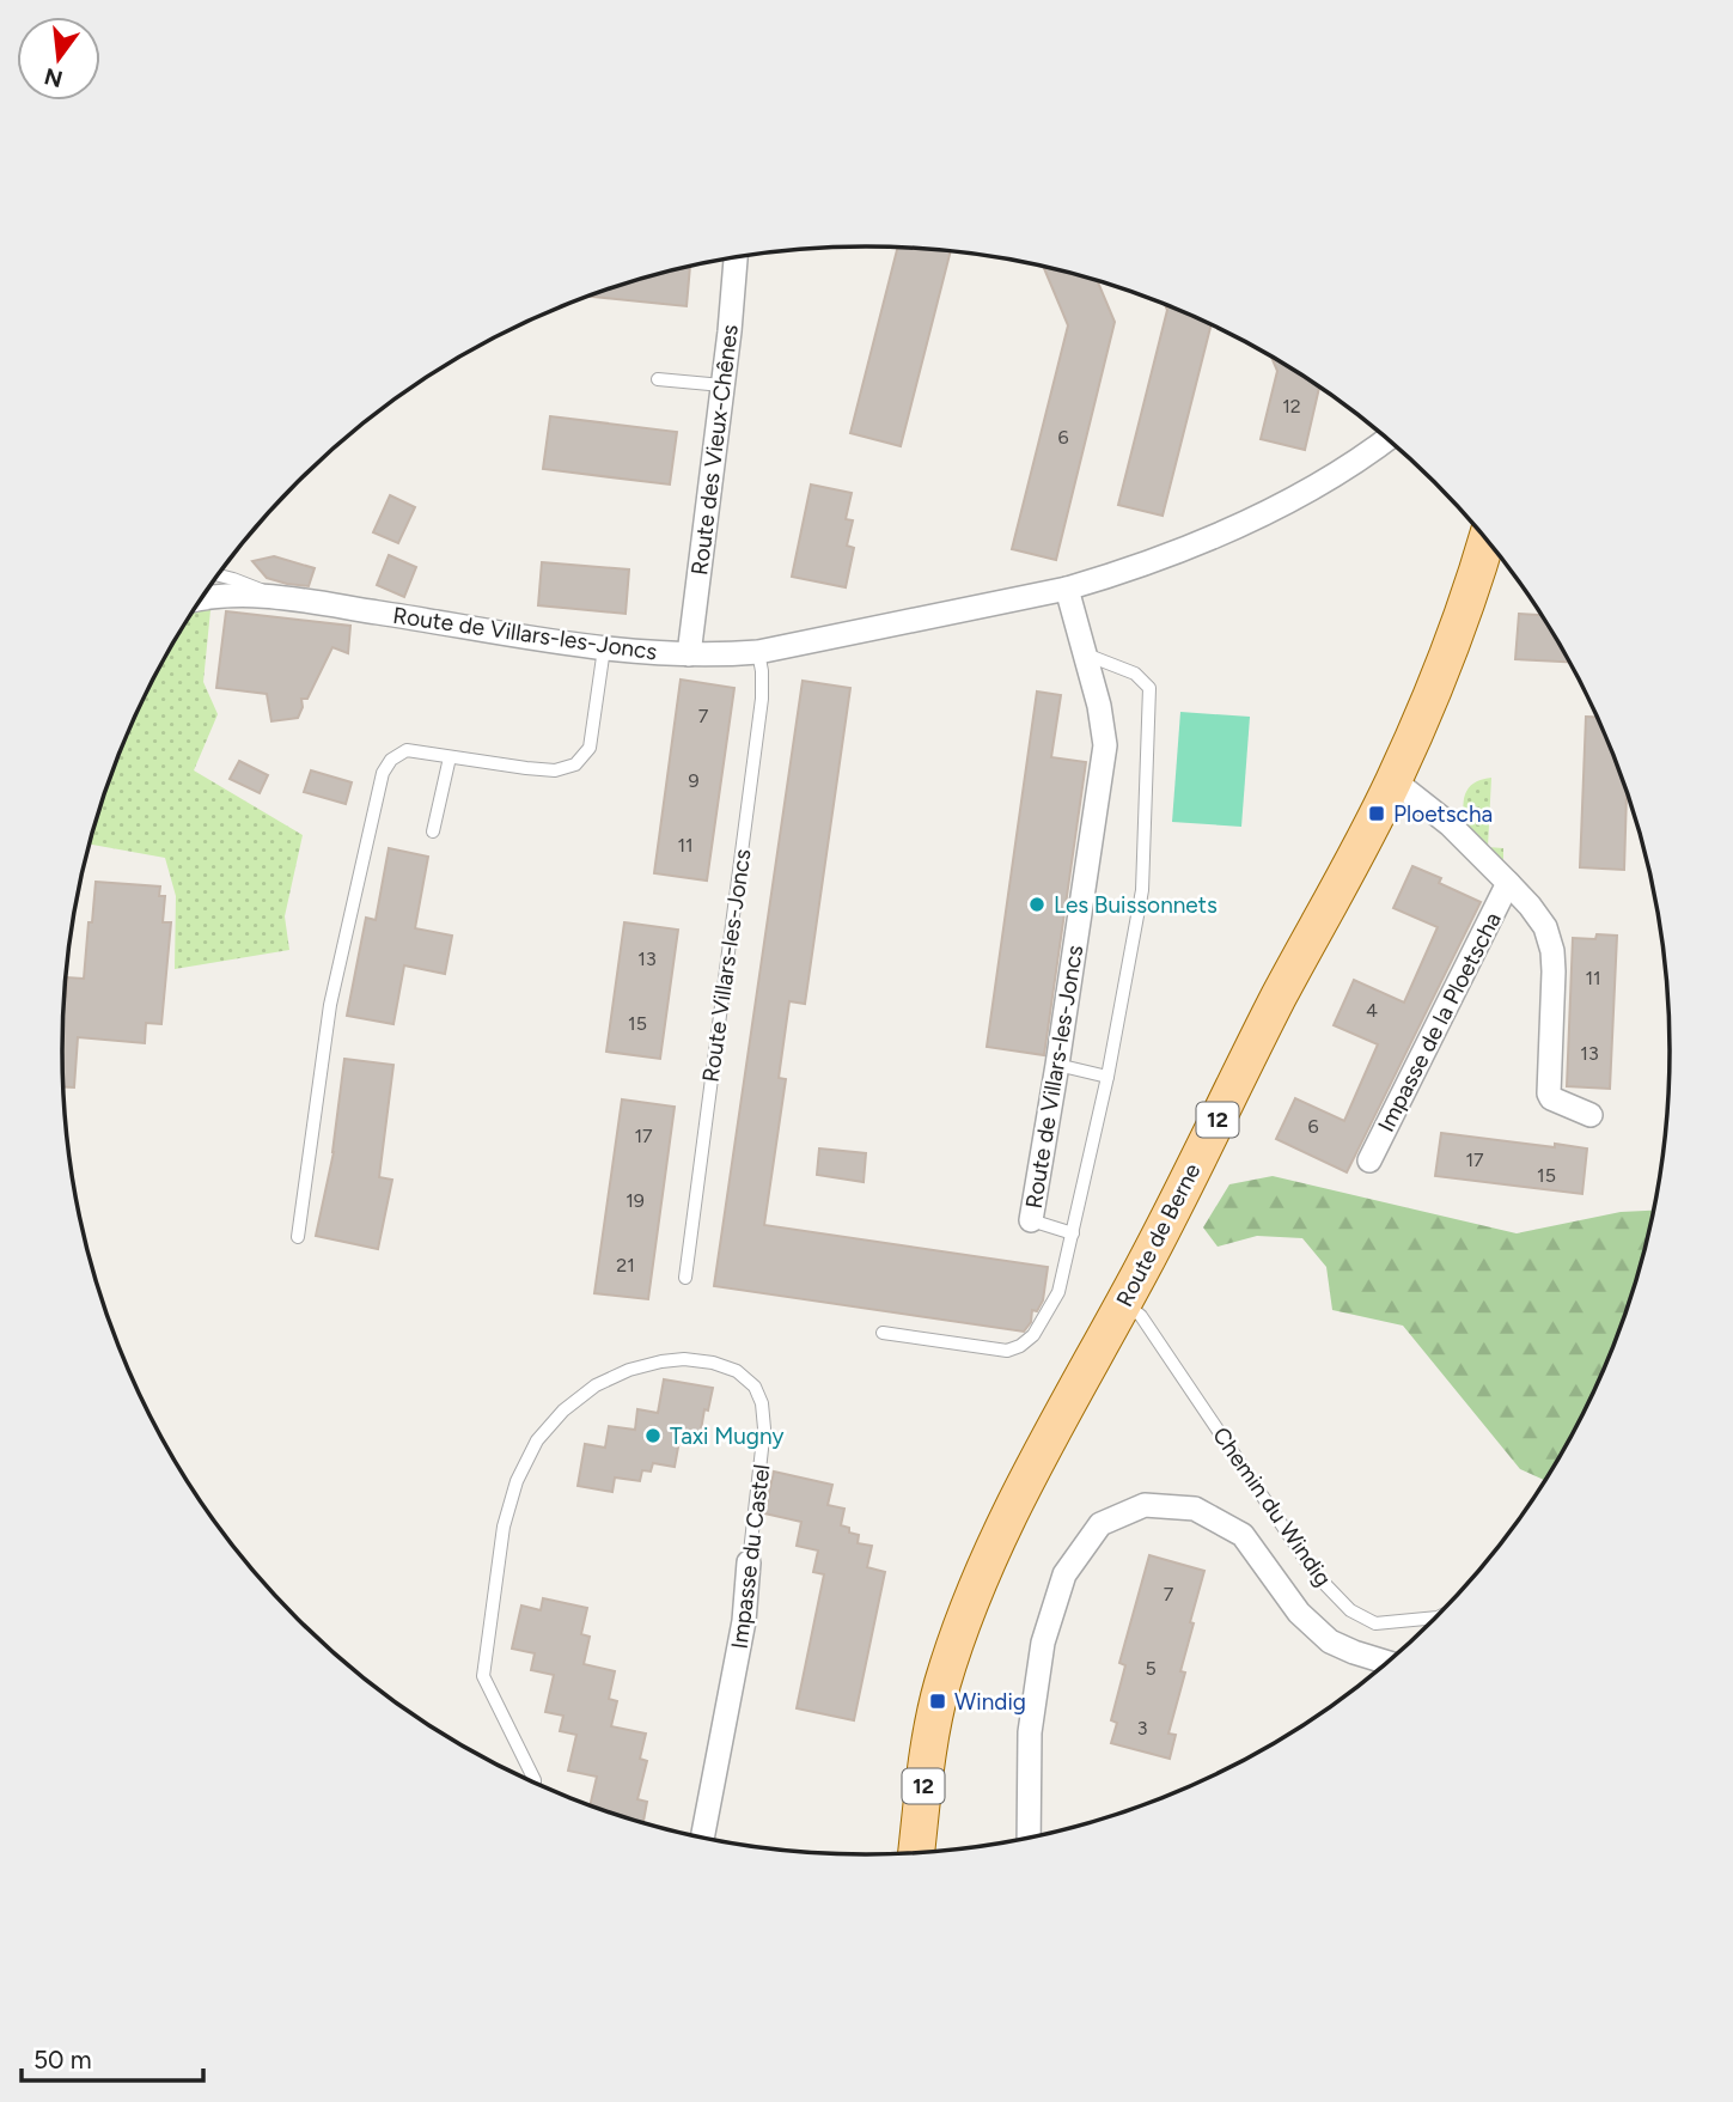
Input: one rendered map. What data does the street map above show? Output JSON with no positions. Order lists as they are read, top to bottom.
{
  "streets": {
    "main road": ["12", "Route de Berne"],
    "street": [
      "Route des Vieux-Chênes",
      "Route de Villars-les-Joncs",
      "Impasse de la Ploetscha",
      "Impasse du Castel"
    ],
    "lane": ["Route Villars-les-Joncs", "Chemin du Windig"]
  },
  "crossings": [
    ["Route des Vieux-Chênes", "Route de Villars-les-Joncs"],
    ["Route de Villars-les-Joncs", "Route Villars-les-Joncs"],
    ["Impasse de la Ploetscha", "Route de Berne"],
    ["Route de Berne", "Chemin du Windig"]
  ],
  "places": {
    "transit": ["Ploetscha", "Windig"],
    "other": ["Les Buissonnets", "Taxi Mugny"]
  },
  "house_numbers": [
    "12",
    "6",
    "7",
    "9",
    "11",
    "13",
    "11",
    "4",
    "15",
    "13",
    "6",
    "17",
    "17",
    "15",
    "19",
    "21",
    "7",
    "5",
    "3"
  ],
  "scale_bar": "50 m",
  "north": "bottom"
}
